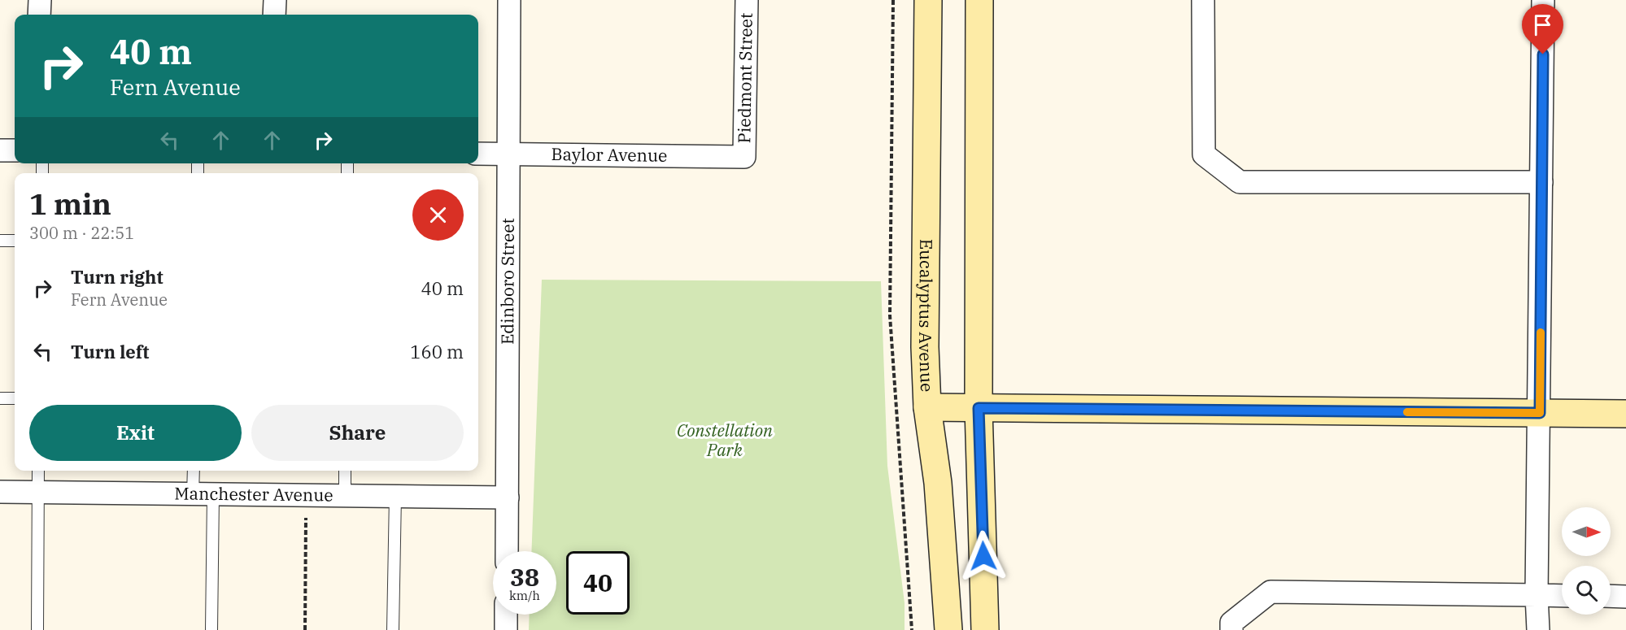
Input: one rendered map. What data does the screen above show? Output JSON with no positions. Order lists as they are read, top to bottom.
{
  "streets": {
    "street": [
      "Piedmont Street",
      "Baylor Avenue",
      "Edinboro Street",
      "Eucalyptus Avenue",
      "Manchester Avenue"
    ]
  },
  "crossings": [
    ["Piedmont Street", "Baylor Avenue"],
    ["Baylor Avenue", "Edinboro Street"],
    ["Edinboro Street", "Manchester Avenue"]
  ],
  "parks": ["Constellation Park"],
  "north": "right",
  "page": {
    "turn": ["40 m", "Fern Avenue"],
    "heading": ["1 min", "300 m · 22:51"],
    "list": [
      {
        "name": "Turn right",
        "note": "Fern Avenue",
        "value": "40 m"
      },
      {
        "name": "Turn left",
        "value": "160 m"
      }
    ],
    "buttons": ["Exit", "Share"],
    "speed": "38 km/h",
    "limit": "40"
  }
}
